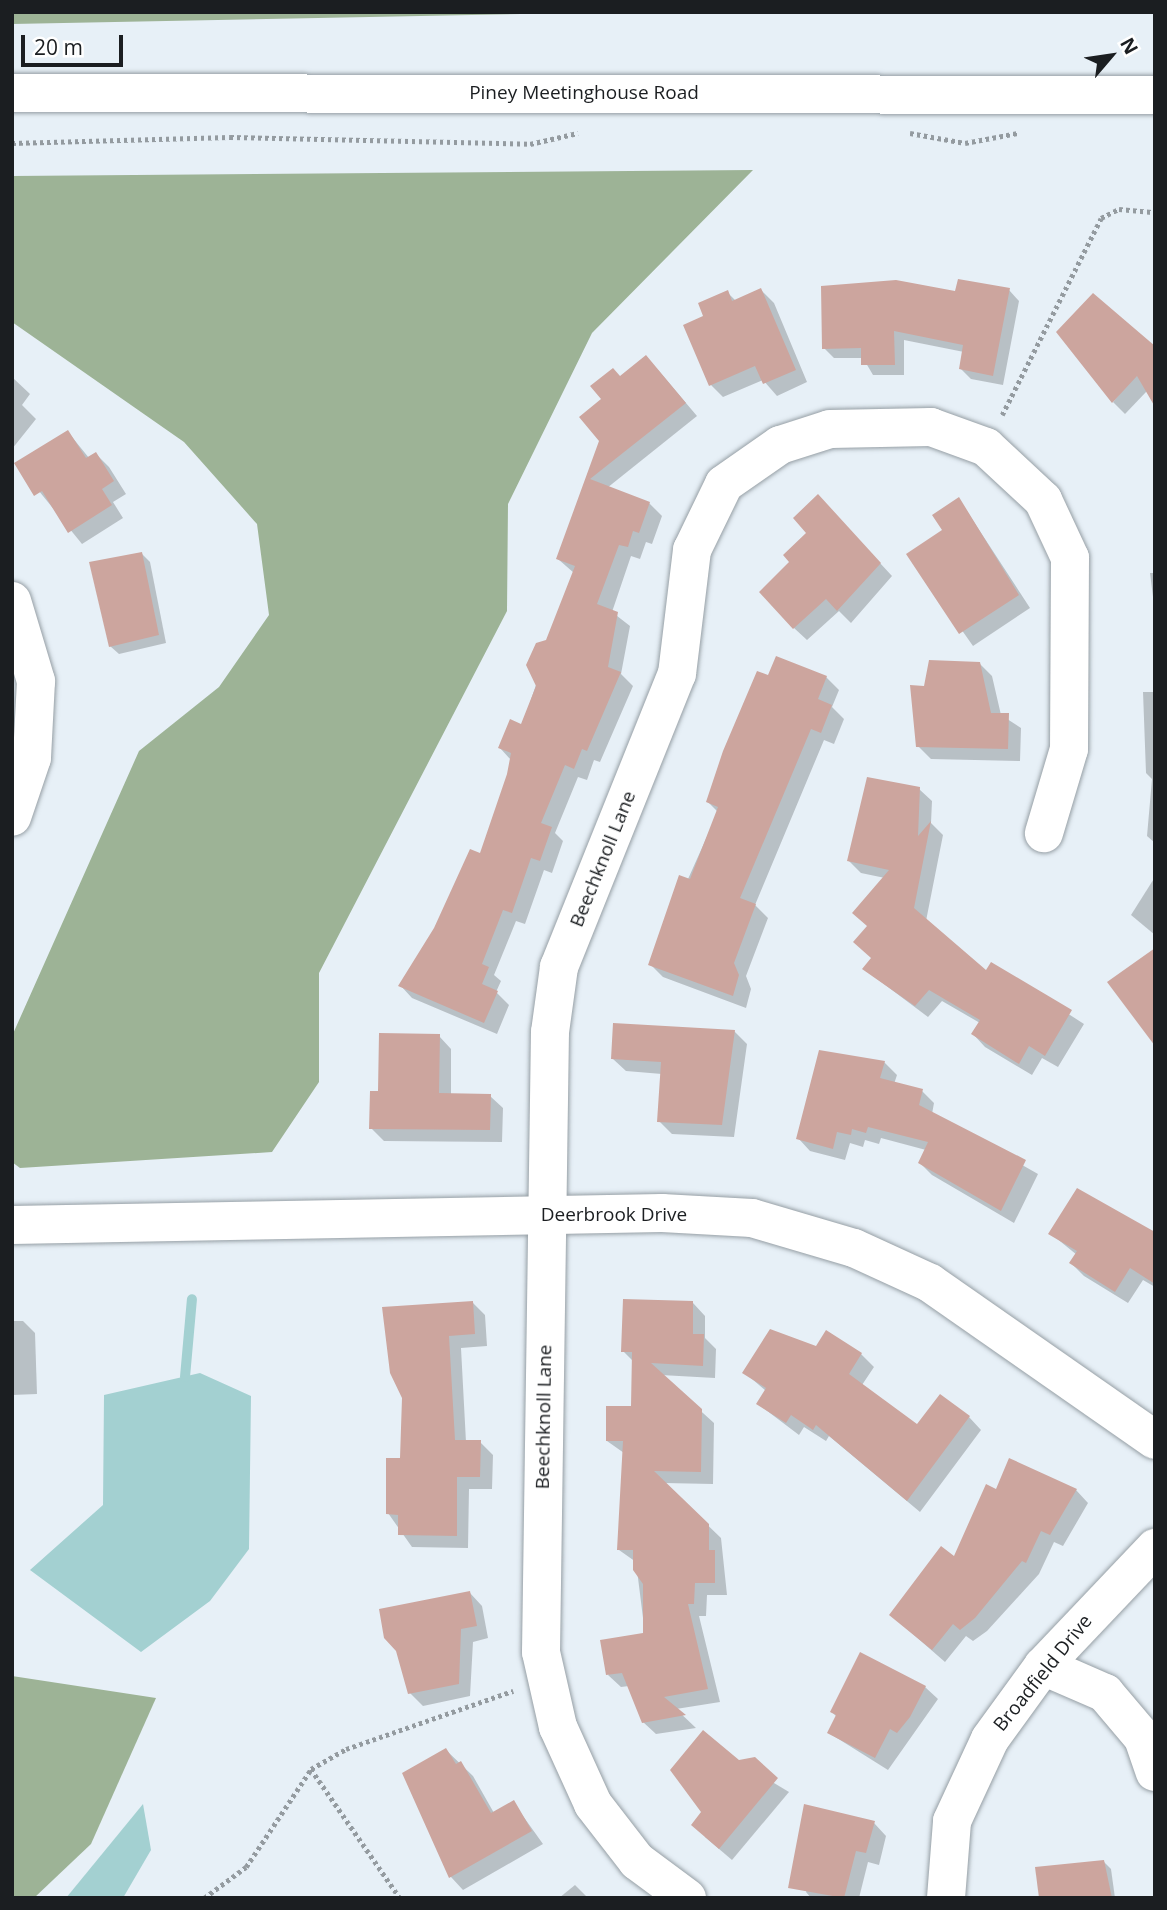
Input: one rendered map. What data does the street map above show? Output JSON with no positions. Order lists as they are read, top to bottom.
{
  "streets": {
    "street": [
      "Piney Meetinghouse Road",
      "Beechknoll Lane",
      "Deerbrook Drive",
      "Broadfield Drive"
    ]
  },
  "crossings": [
    ["Beechknoll Lane", "Deerbrook Drive"]
  ],
  "scale_bar": "20 m",
  "north": "top right"
}
